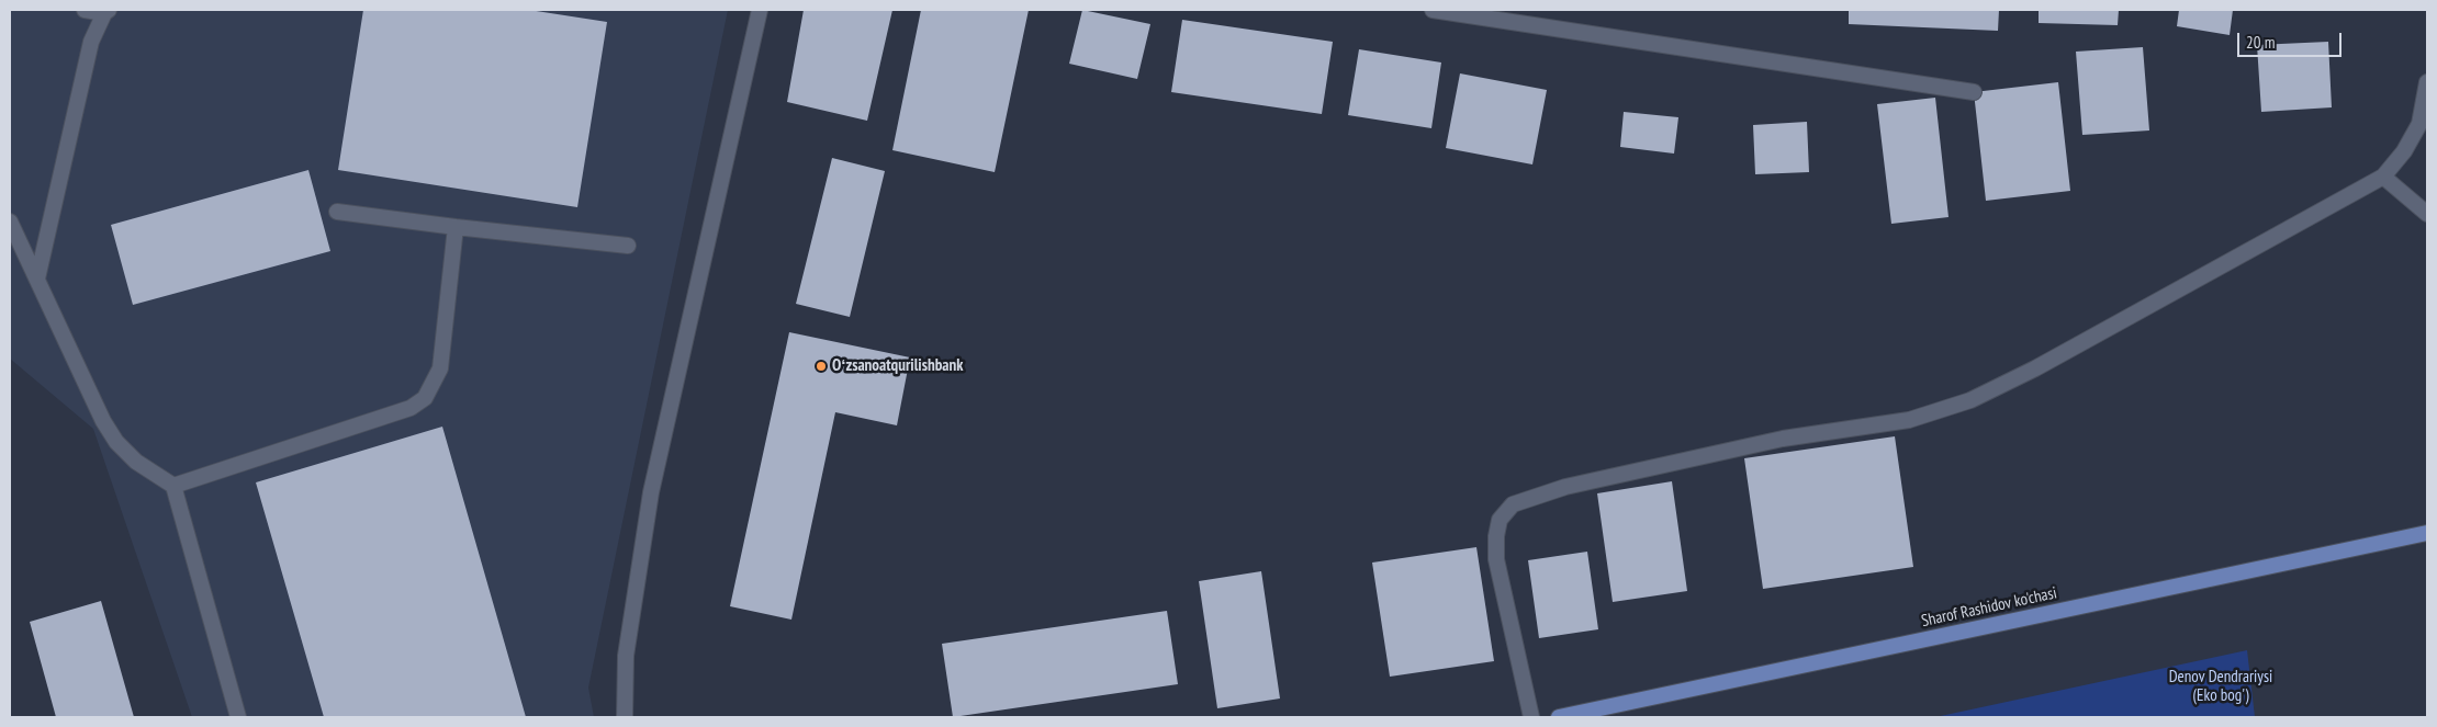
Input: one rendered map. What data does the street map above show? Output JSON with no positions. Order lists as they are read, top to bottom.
{
  "streets": {
    "main road": ["Sharof Rashidov ko'chasi"]
  },
  "parks": ["Denov Dendrariysi (Eko bog')"],
  "places": ["Oʻzsanoatqurilishbank"],
  "scale_bar": "20 m"
}
